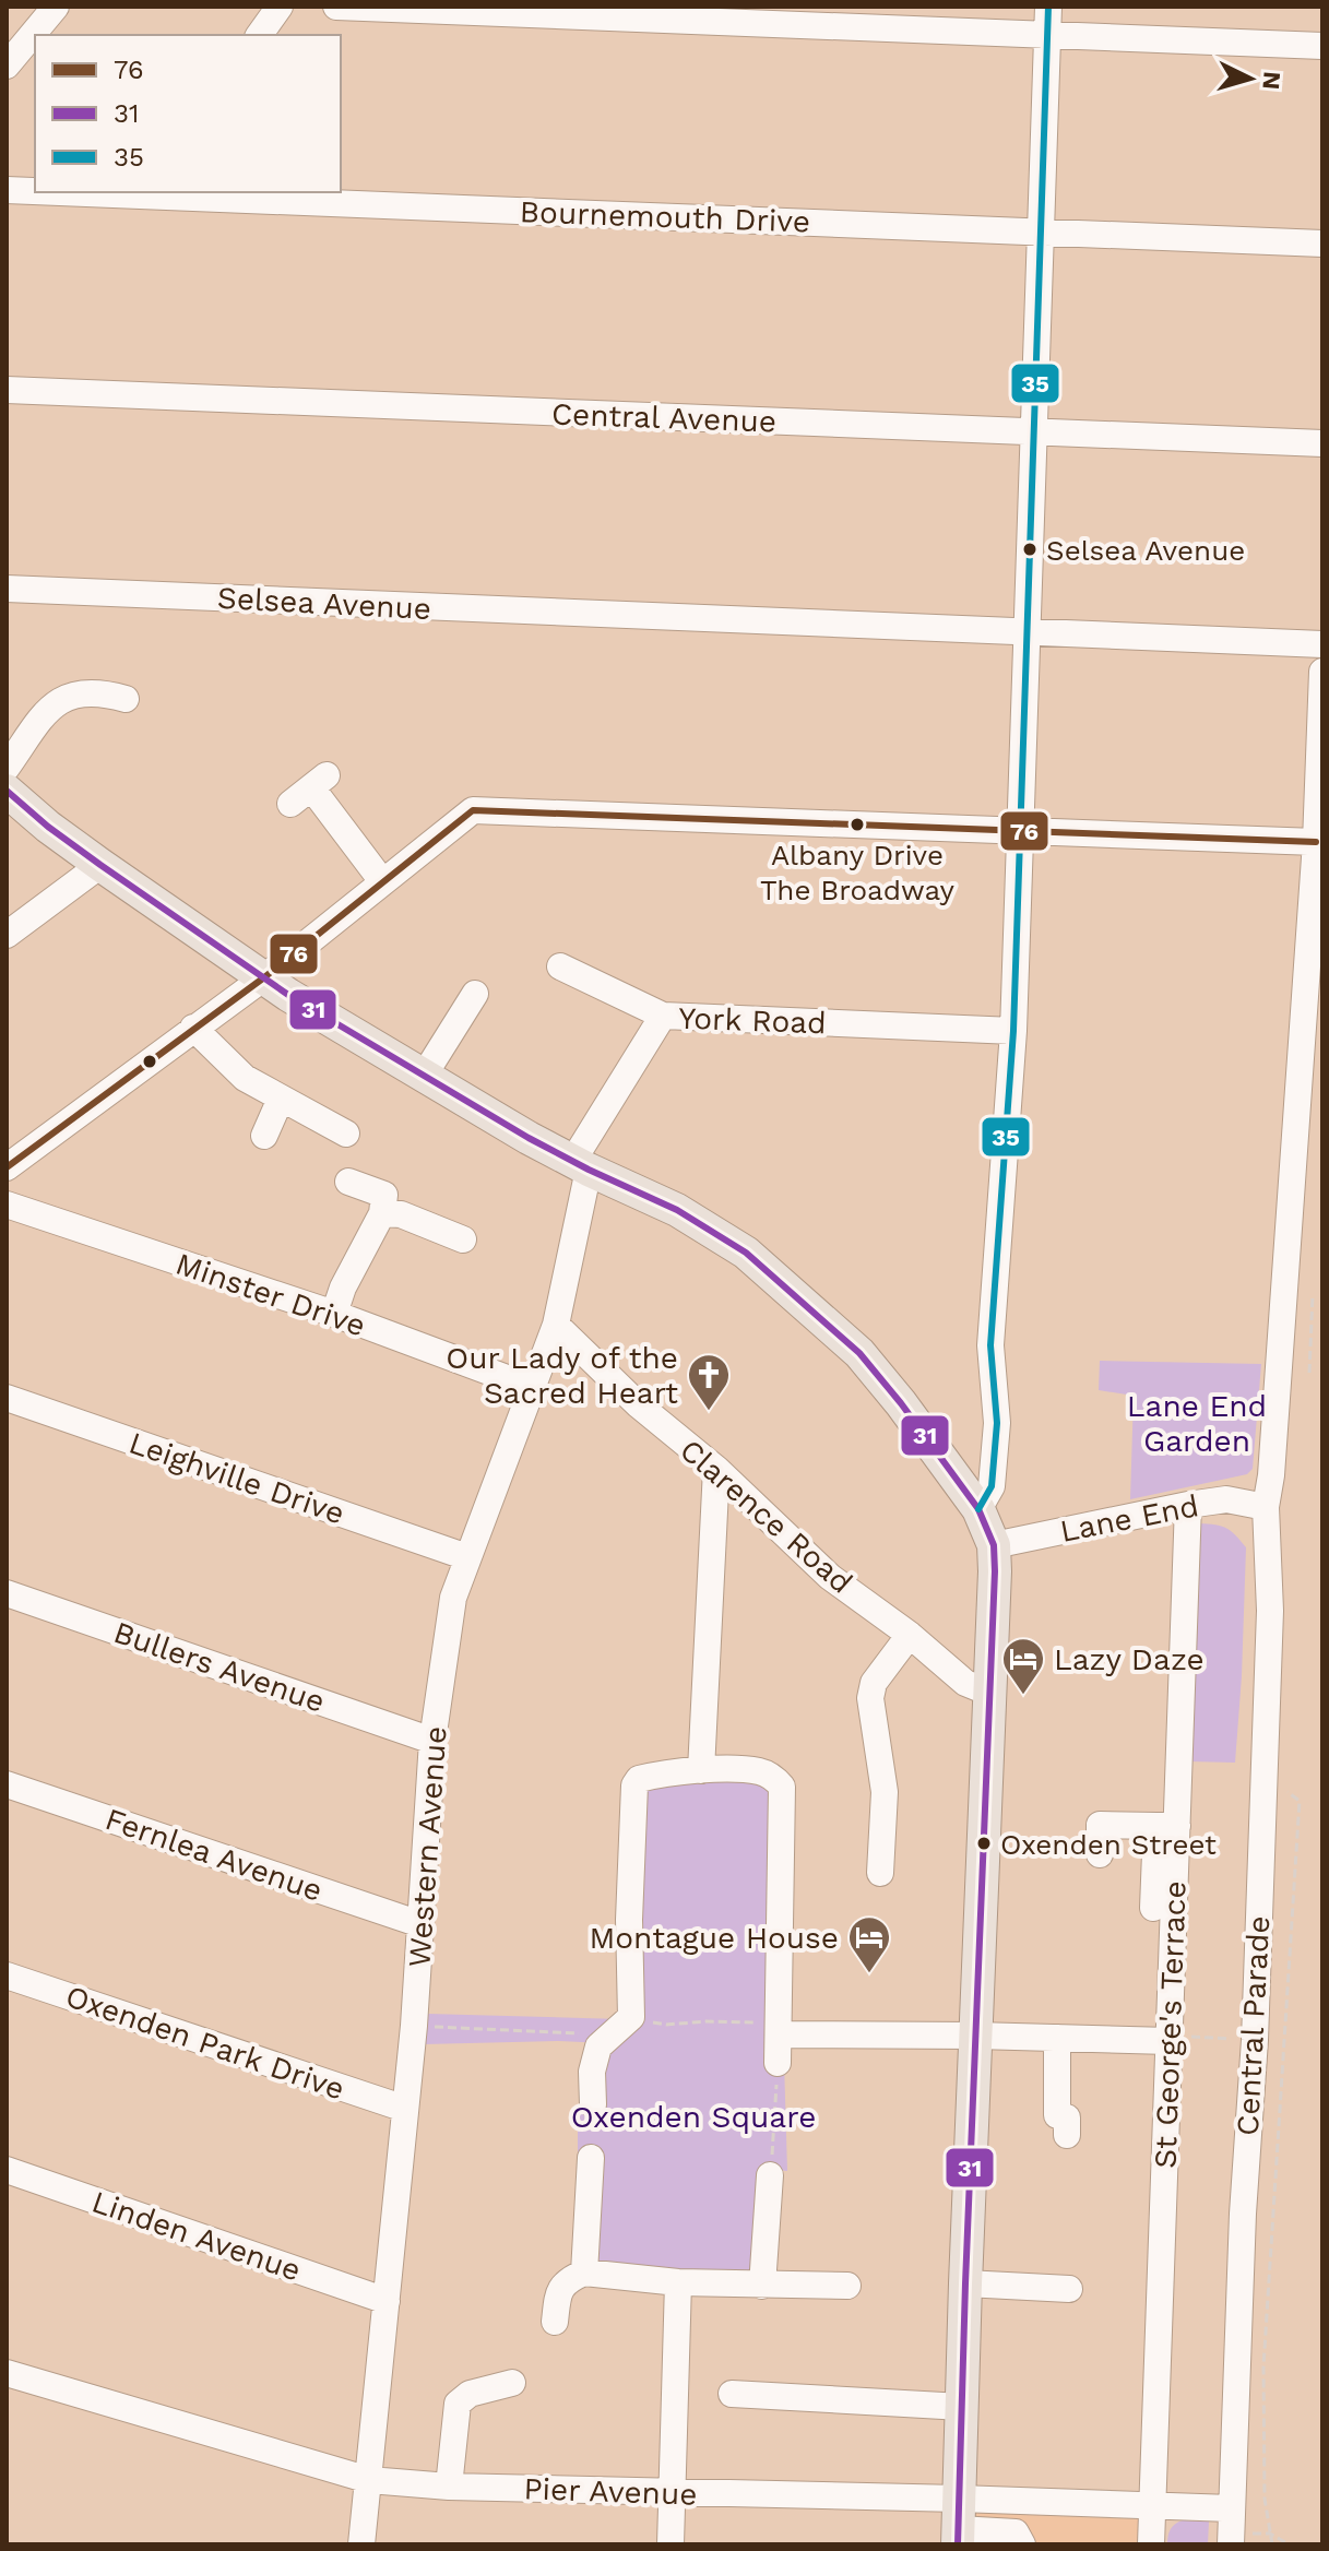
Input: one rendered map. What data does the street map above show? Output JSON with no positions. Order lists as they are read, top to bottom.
{
  "streets": {
    "street": [
      "Bournemouth Drive",
      "Central Avenue",
      "Selsea Avenue",
      "York Road",
      "Minster Drive",
      "Leighville Drive",
      "Clarence Road",
      "Lane End",
      "Bullers Avenue",
      "Western Avenue",
      "Fernlea Avenue",
      "St George's Terrace",
      "Central Parade",
      "Oxenden Park Drive",
      "Linden Avenue",
      "Pier Avenue"
    ]
  },
  "crossings": [
    ["York Road", "Western Avenue"],
    ["Minster Drive", "Western Avenue"],
    ["Leighville Drive", "Western Avenue"],
    ["Clarence Road", "Western Avenue"],
    ["Lane End", "St George's Terrace"],
    ["Lane End", "Central Parade"],
    ["Bullers Avenue", "Western Avenue"],
    ["Western Avenue", "Fernlea Avenue"],
    ["Western Avenue", "Oxenden Park Drive"],
    ["Western Avenue", "Linden Avenue"],
    ["Western Avenue", "Pier Avenue"],
    ["St George's Terrace", "Pier Avenue"],
    ["Central Parade", "Pier Avenue"]
  ],
  "parks": ["Lane End Garden", "Oxenden Square"],
  "places": {
    "other": ["Selsea Avenue", "Albany Drive The Broadway", "Oxenden Street"],
    "church": ["Our Lady of the Sacred Heart"],
    "hotel": ["Lazy Daze", "Montague House"]
  },
  "lines": ["transit line 35", "transit line 31", "transit line 76"],
  "legend": ["76", "31", "35"],
  "north": "right"
}
